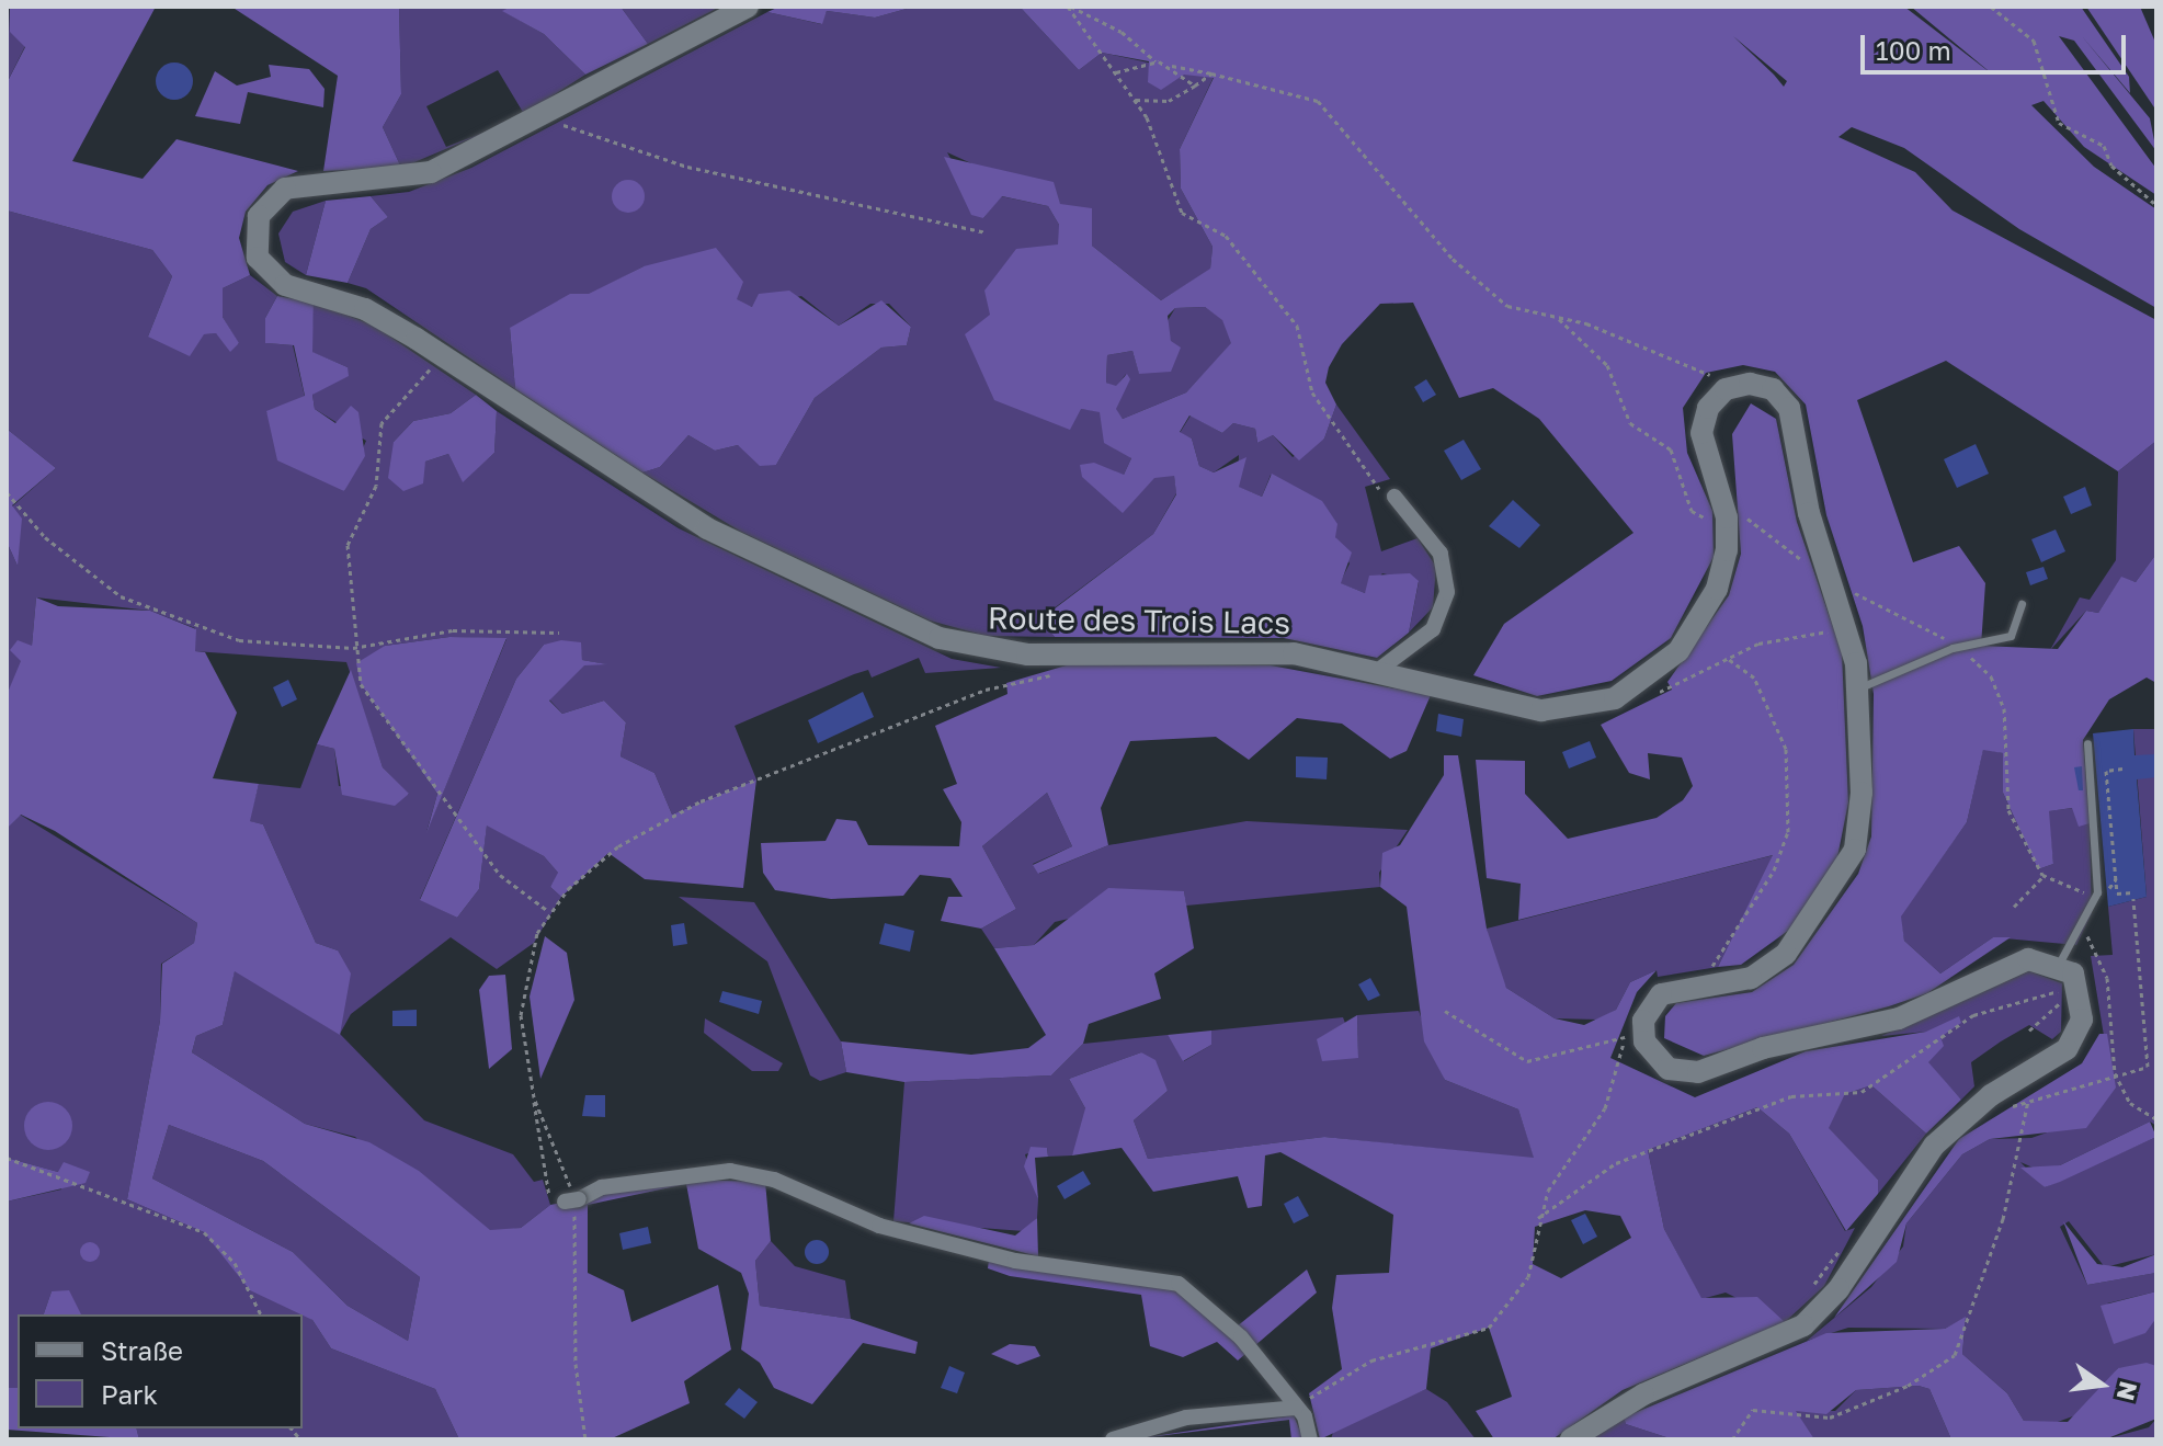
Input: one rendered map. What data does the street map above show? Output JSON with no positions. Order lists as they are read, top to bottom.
{
  "streets": {
    "street": ["Route des Trois Lacs"]
  },
  "legend": ["Straße", "Park"],
  "scale_bar": "100 m",
  "north": "right"
}
